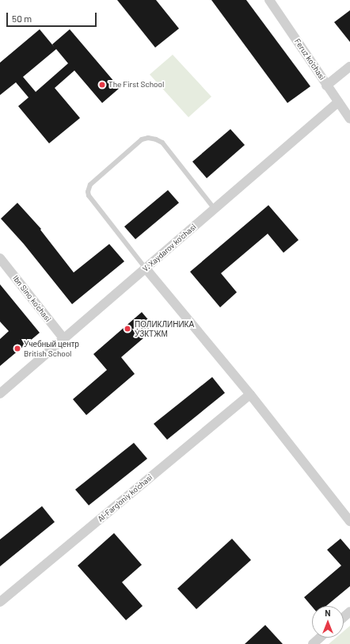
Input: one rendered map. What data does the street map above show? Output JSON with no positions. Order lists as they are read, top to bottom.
{
  "streets": {
    "street": [
      "Feruz ko‘chasi",
      "V. Xaydarov ko‘chasi",
      "Ibn Sino ko‘chasi",
      "Al-Farg‘oniy ko‘chasi"
    ]
  },
  "crossings": [
    ["Feruz ko‘chasi", "V. Xaydarov ko‘chasi"],
    ["V. Xaydarov ko‘chasi", "Ibn Sino ko‘chasi"]
  ],
  "places": ["The First School", "ПОЛИКЛИНИКА УЗКТЖМ", "Учебный центр British School"],
  "scale_bar": "50 m",
  "north": "top"
}
